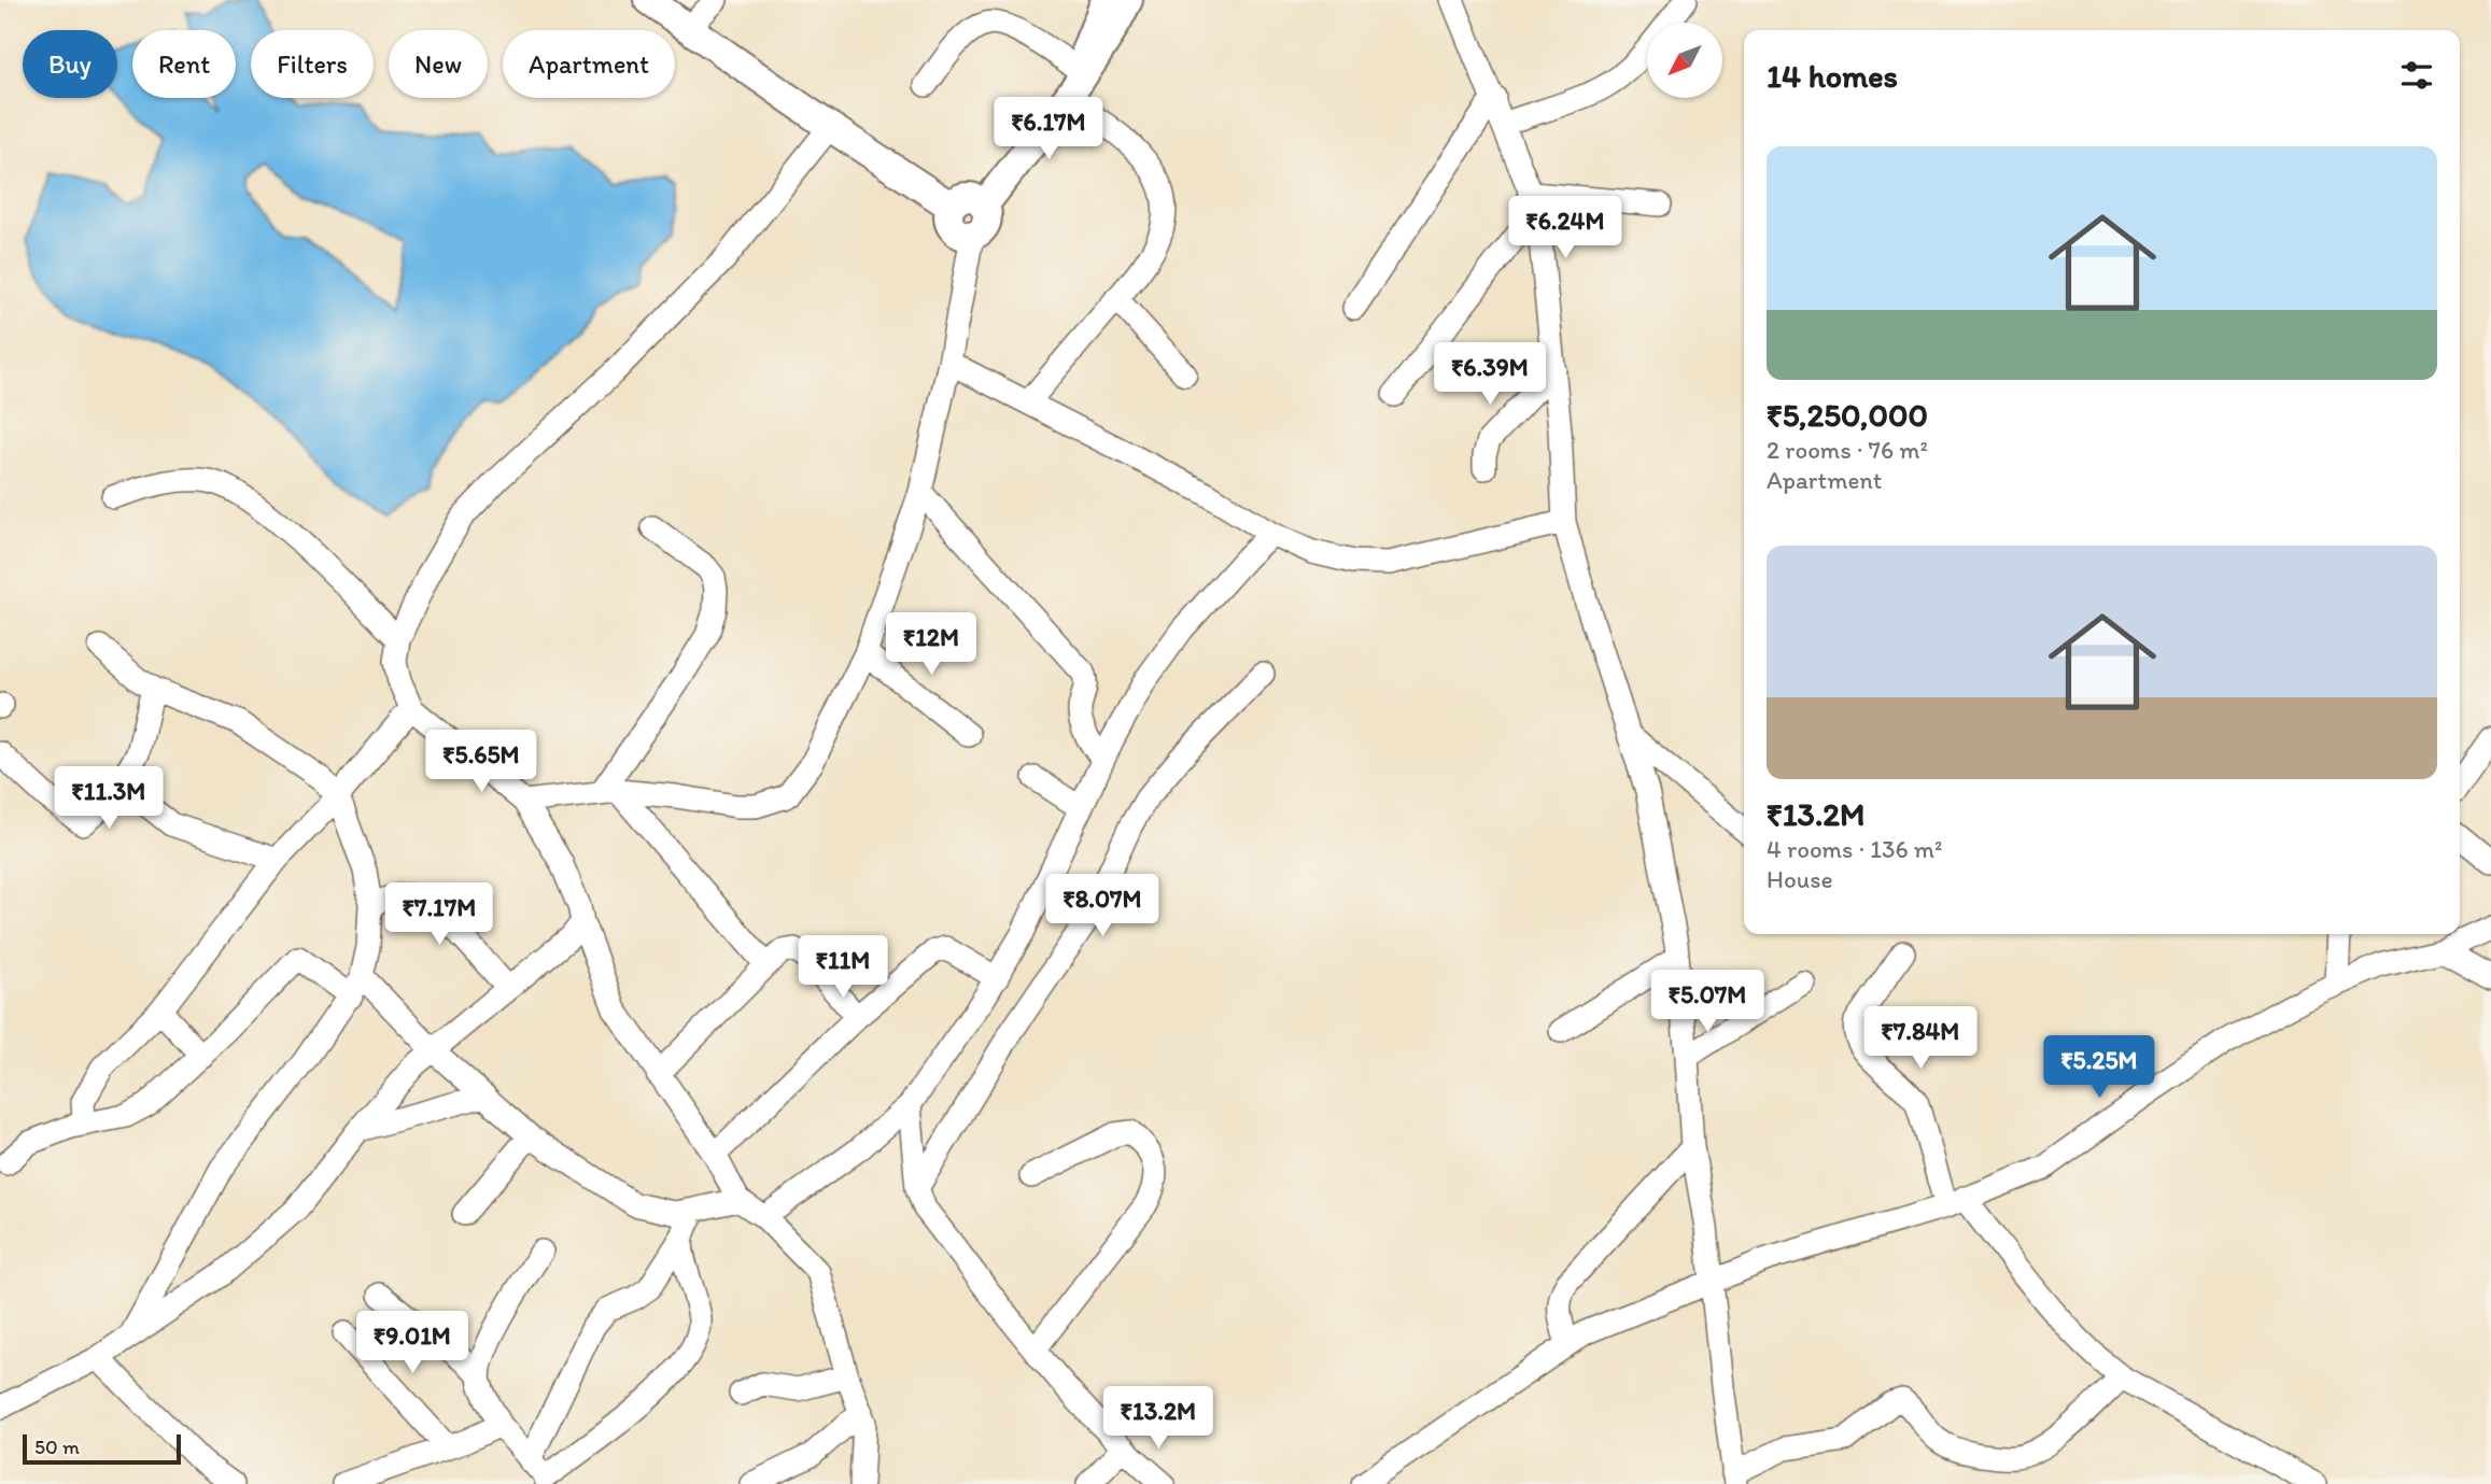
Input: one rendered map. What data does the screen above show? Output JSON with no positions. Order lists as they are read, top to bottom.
{
  "scale_bar": "50 m",
  "north": "bottom left",
  "page": {
    "chip": [
      "Buy",
      "Rent",
      "Filters",
      "New",
      "Apartment"
    ],
    "heading": "14 homes",
    "price": [
      "₹6.17M",
      "₹6.24M",
      "₹6.39M",
      "₹12M",
      "₹5.65M",
      "₹11.3M",
      "₹8.07M",
      "₹7.17M",
      "₹11M",
      "₹5.07M",
      "₹7.84M",
      "₹5.25M",
      "₹9.01M",
      "₹13.2M"
    ],
    "list": [
      {
        "name": "₹5,250,000",
        "note": "2 rooms · 76 m² · Apartment"
      },
      {
        "name": "₹13.2M",
        "note": "4 rooms · 136 m² · House"
      }
    ],
    "scale": "50 m"
  }
}
